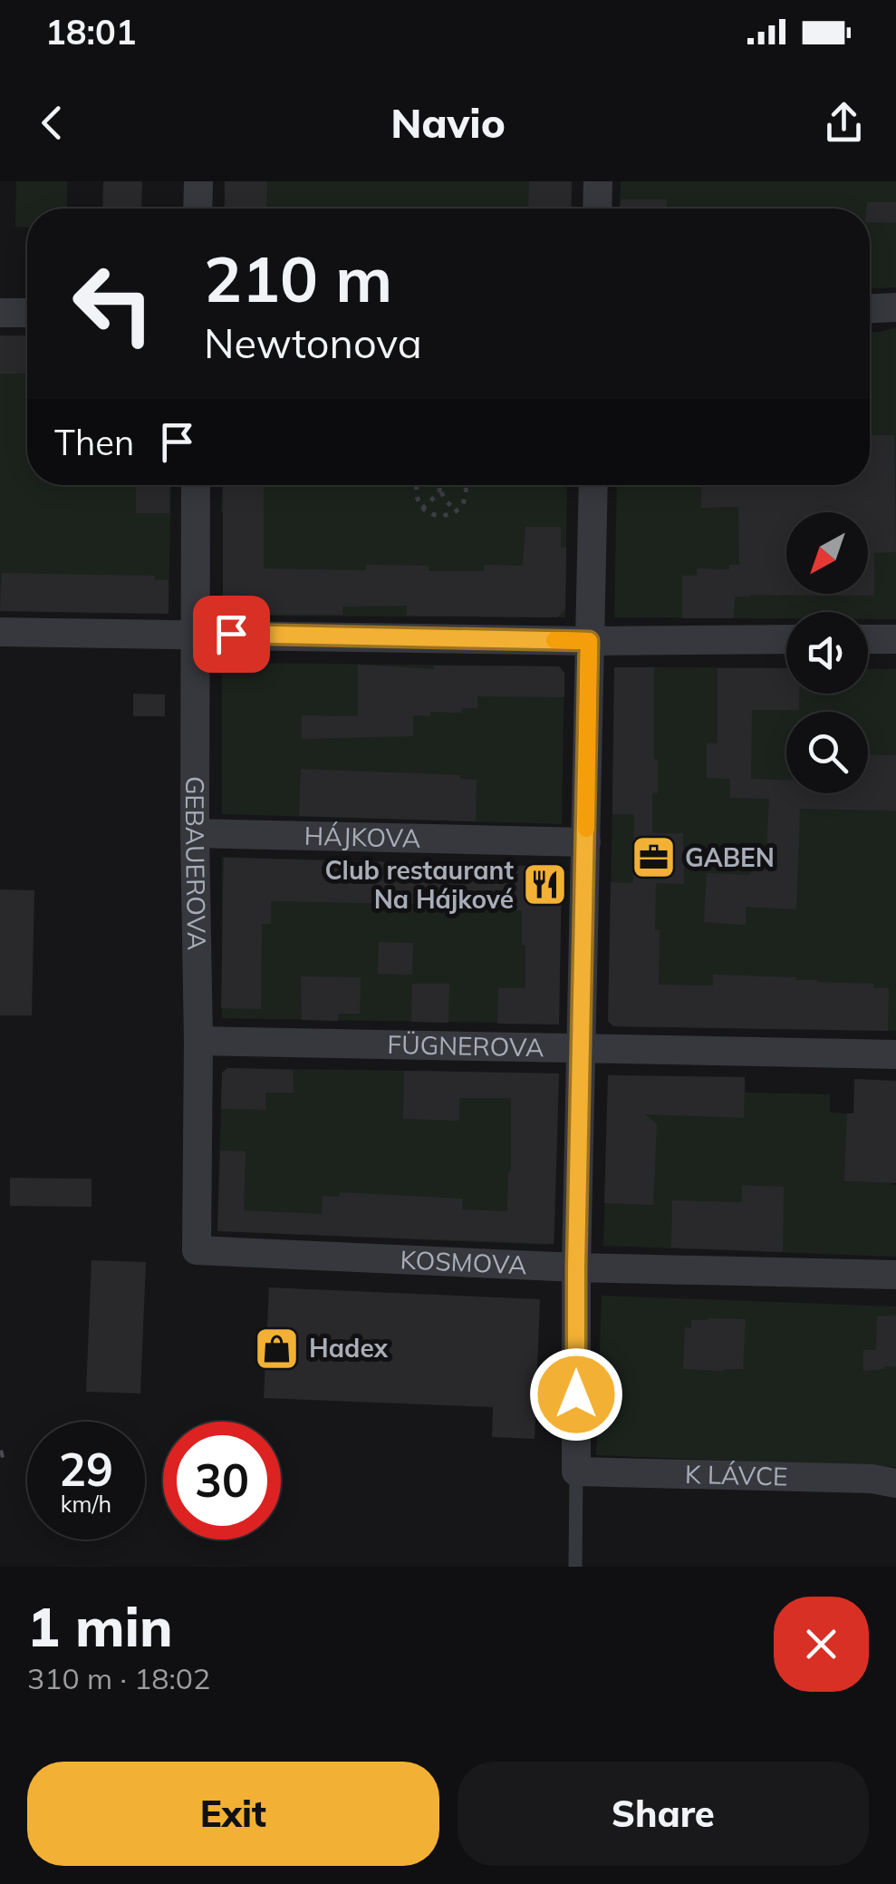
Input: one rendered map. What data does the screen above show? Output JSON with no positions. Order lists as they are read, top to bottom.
{
  "streets": {
    "street": [
      "HÁJKOVA",
      "GEBAUEROVA",
      "FÜGNEROVA",
      "KOSMOVA",
      "K LÁVCE"
    ]
  },
  "crossings": [
    ["HÁJKOVA", "GEBAUEROVA"],
    ["GEBAUEROVA", "FÜGNEROVA"],
    ["GEBAUEROVA", "KOSMOVA"]
  ],
  "places": {
    "office": ["GABEN"],
    "restaurant": ["Club restaurant Na Hájkové"],
    "shop": ["Hadex"]
  },
  "north": "bottom left",
  "page": {
    "status": "18:01",
    "header": "Navio",
    "turn": ["210 m", "Newtonova"],
    "then": "Then",
    "speed": "29 km/h",
    "limit": "30",
    "heading": ["1 min", "310 m · 18:02"],
    "buttons": ["Exit", "Share"]
  }
}
